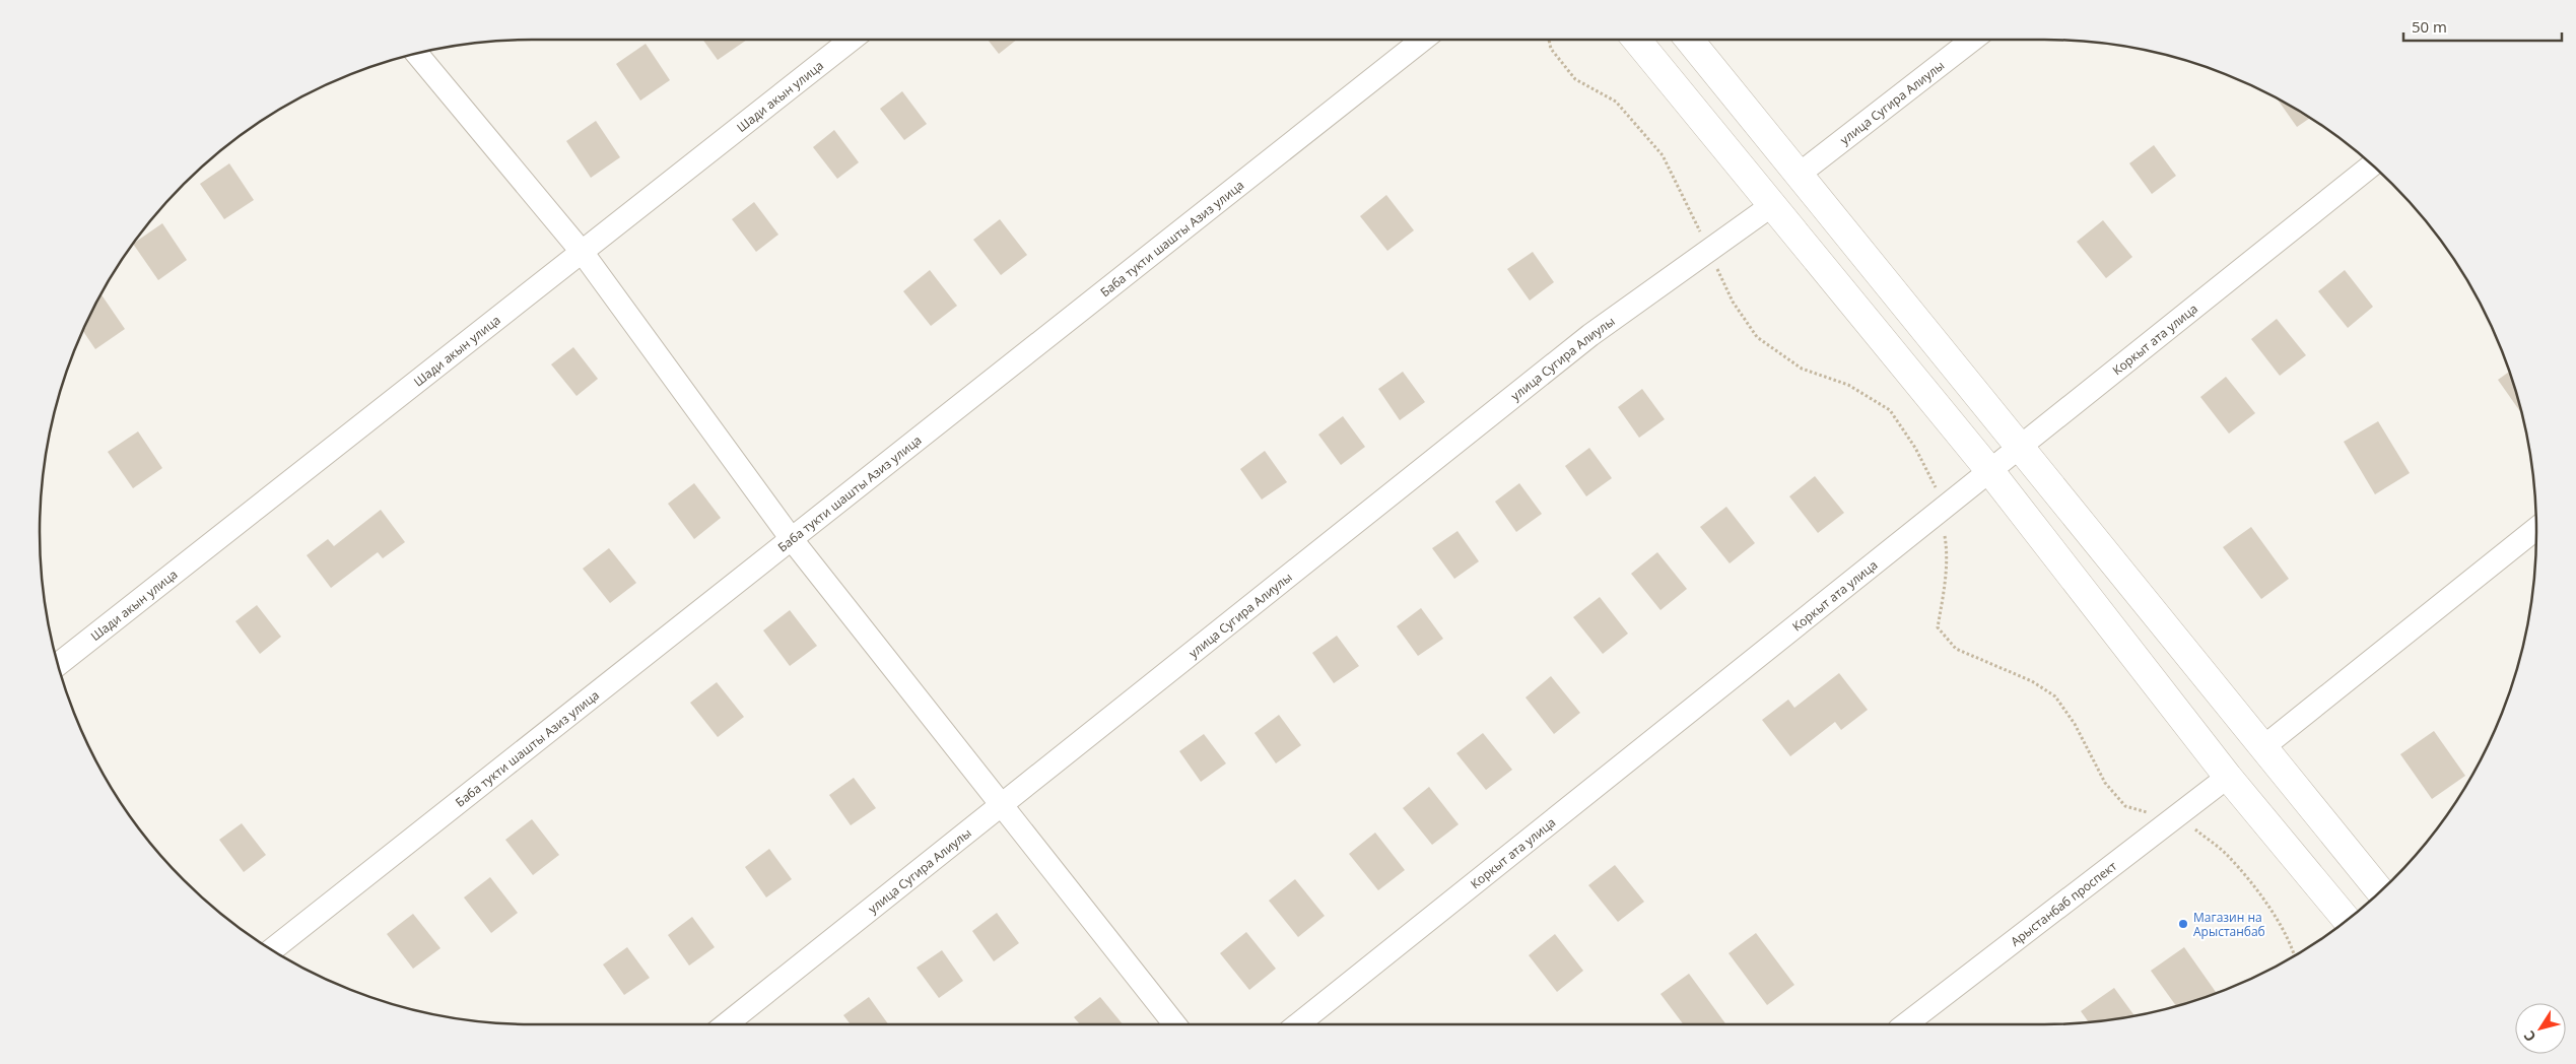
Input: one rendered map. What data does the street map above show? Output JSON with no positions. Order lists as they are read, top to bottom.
{
  "streets": {
    "street": [
      "Шади акын улица",
      "улица Сугира Алиулы",
      "Баба тукти шашты Азиз улица",
      "Коркыт ата улица",
      "Арыстанбаб проспект"
    ]
  },
  "places": ["Магазин на Арыстанбаб"],
  "scale_bar": "50 m",
  "north": "bottom left"
}
